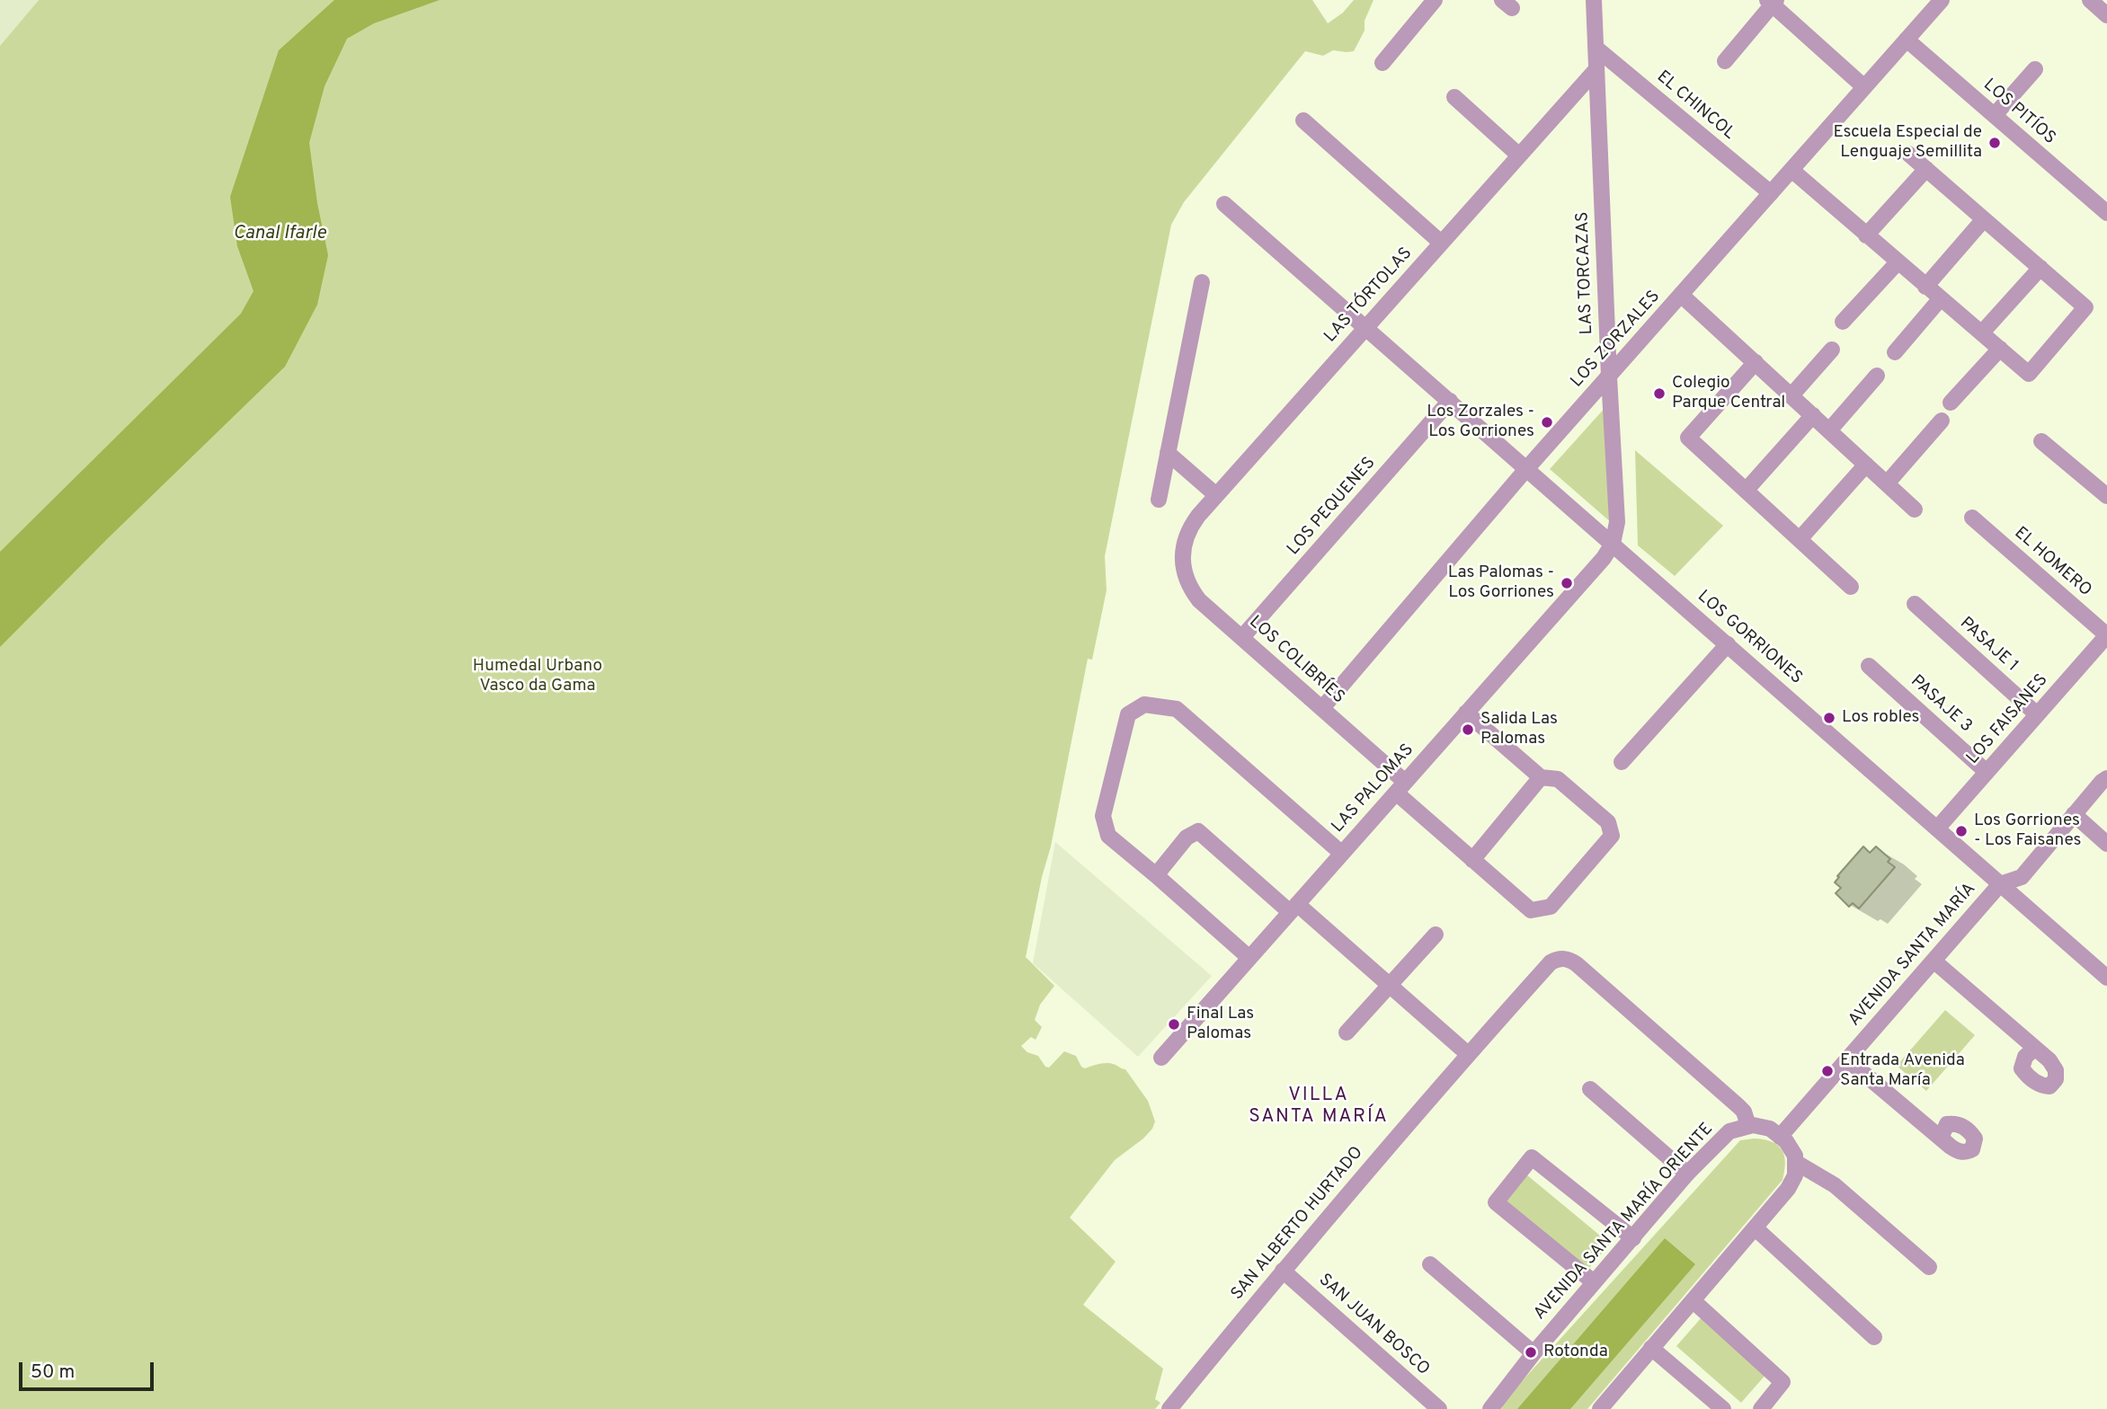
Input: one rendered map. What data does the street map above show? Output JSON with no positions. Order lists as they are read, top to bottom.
{
  "streets": {
    "street": [
      "EL CHINCOL",
      "LOS PITÍOS",
      "LAS TORCAZAS",
      "LAS TÓRTOLAS",
      "LOS ZORZALES",
      "LOS PEQUENES",
      "EL HOMERO",
      "LOS GORRIONES",
      "PASAJE 1",
      "LOS COLIBRÍES",
      "PASAJE 3",
      "LOS FAISANES",
      "LAS PALOMAS",
      "AVENIDA SANTA MARÍA",
      "AVENIDA SANTA MARÍA ORIENTE",
      "SAN ALBERTO HURTADO",
      "SAN JUAN BOSCO"
    ]
  },
  "crossings": [
    ["EL CHINCOL", "LAS TORCAZAS"],
    ["EL CHINCOL", "LOS ZORZALES"],
    ["LOS PITÍOS", "LOS ZORZALES"],
    ["LAS TORCAZAS", "LAS TÓRTOLAS"],
    ["LAS TORCAZAS", "LOS ZORZALES"],
    ["LAS TORCAZAS", "LOS GORRIONES"],
    ["LAS TORCAZAS", "LAS PALOMAS"],
    ["LAS TÓRTOLAS", "LOS GORRIONES"],
    ["LAS TÓRTOLAS", "LOS COLIBRÍES"],
    ["LOS ZORZALES", "LOS GORRIONES"],
    ["LOS ZORZALES", "LOS COLIBRÍES"],
    ["LOS PEQUENES", "LOS GORRIONES"],
    ["LOS PEQUENES", "LOS COLIBRÍES"],
    ["EL HOMERO", "LOS FAISANES"],
    ["LOS GORRIONES", "LOS FAISANES"],
    ["LOS GORRIONES", "LAS PALOMAS"],
    ["LOS GORRIONES", "AVENIDA SANTA MARÍA"],
    ["PASAJE 1", "LOS FAISANES"],
    ["LOS COLIBRÍES", "LAS PALOMAS"],
    ["PASAJE 3", "LOS FAISANES"],
    ["AVENIDA SANTA MARÍA ORIENTE", "SAN ALBERTO HURTADO"],
    ["SAN ALBERTO HURTADO", "SAN JUAN BOSCO"]
  ],
  "districts": ["VILLA SANTA MARÍA"],
  "water": ["Canal Ifarle"],
  "parks": ["Humedal Urbano Vasco da Gama"],
  "places": [
    "Escuela Especial de Lenguaje Semillita",
    "Colegio Parque Central",
    "Los Zorzales - Los Gorriones",
    "Las Palomas - Los Gorriones",
    "Los robles",
    "Salida Las Palomas",
    "Los Gorriones - Los Faisanes",
    "Final Las Palomas",
    "Entrada Avenida Santa María",
    "Rotonda"
  ],
  "scale_bar": "50 m"
}
